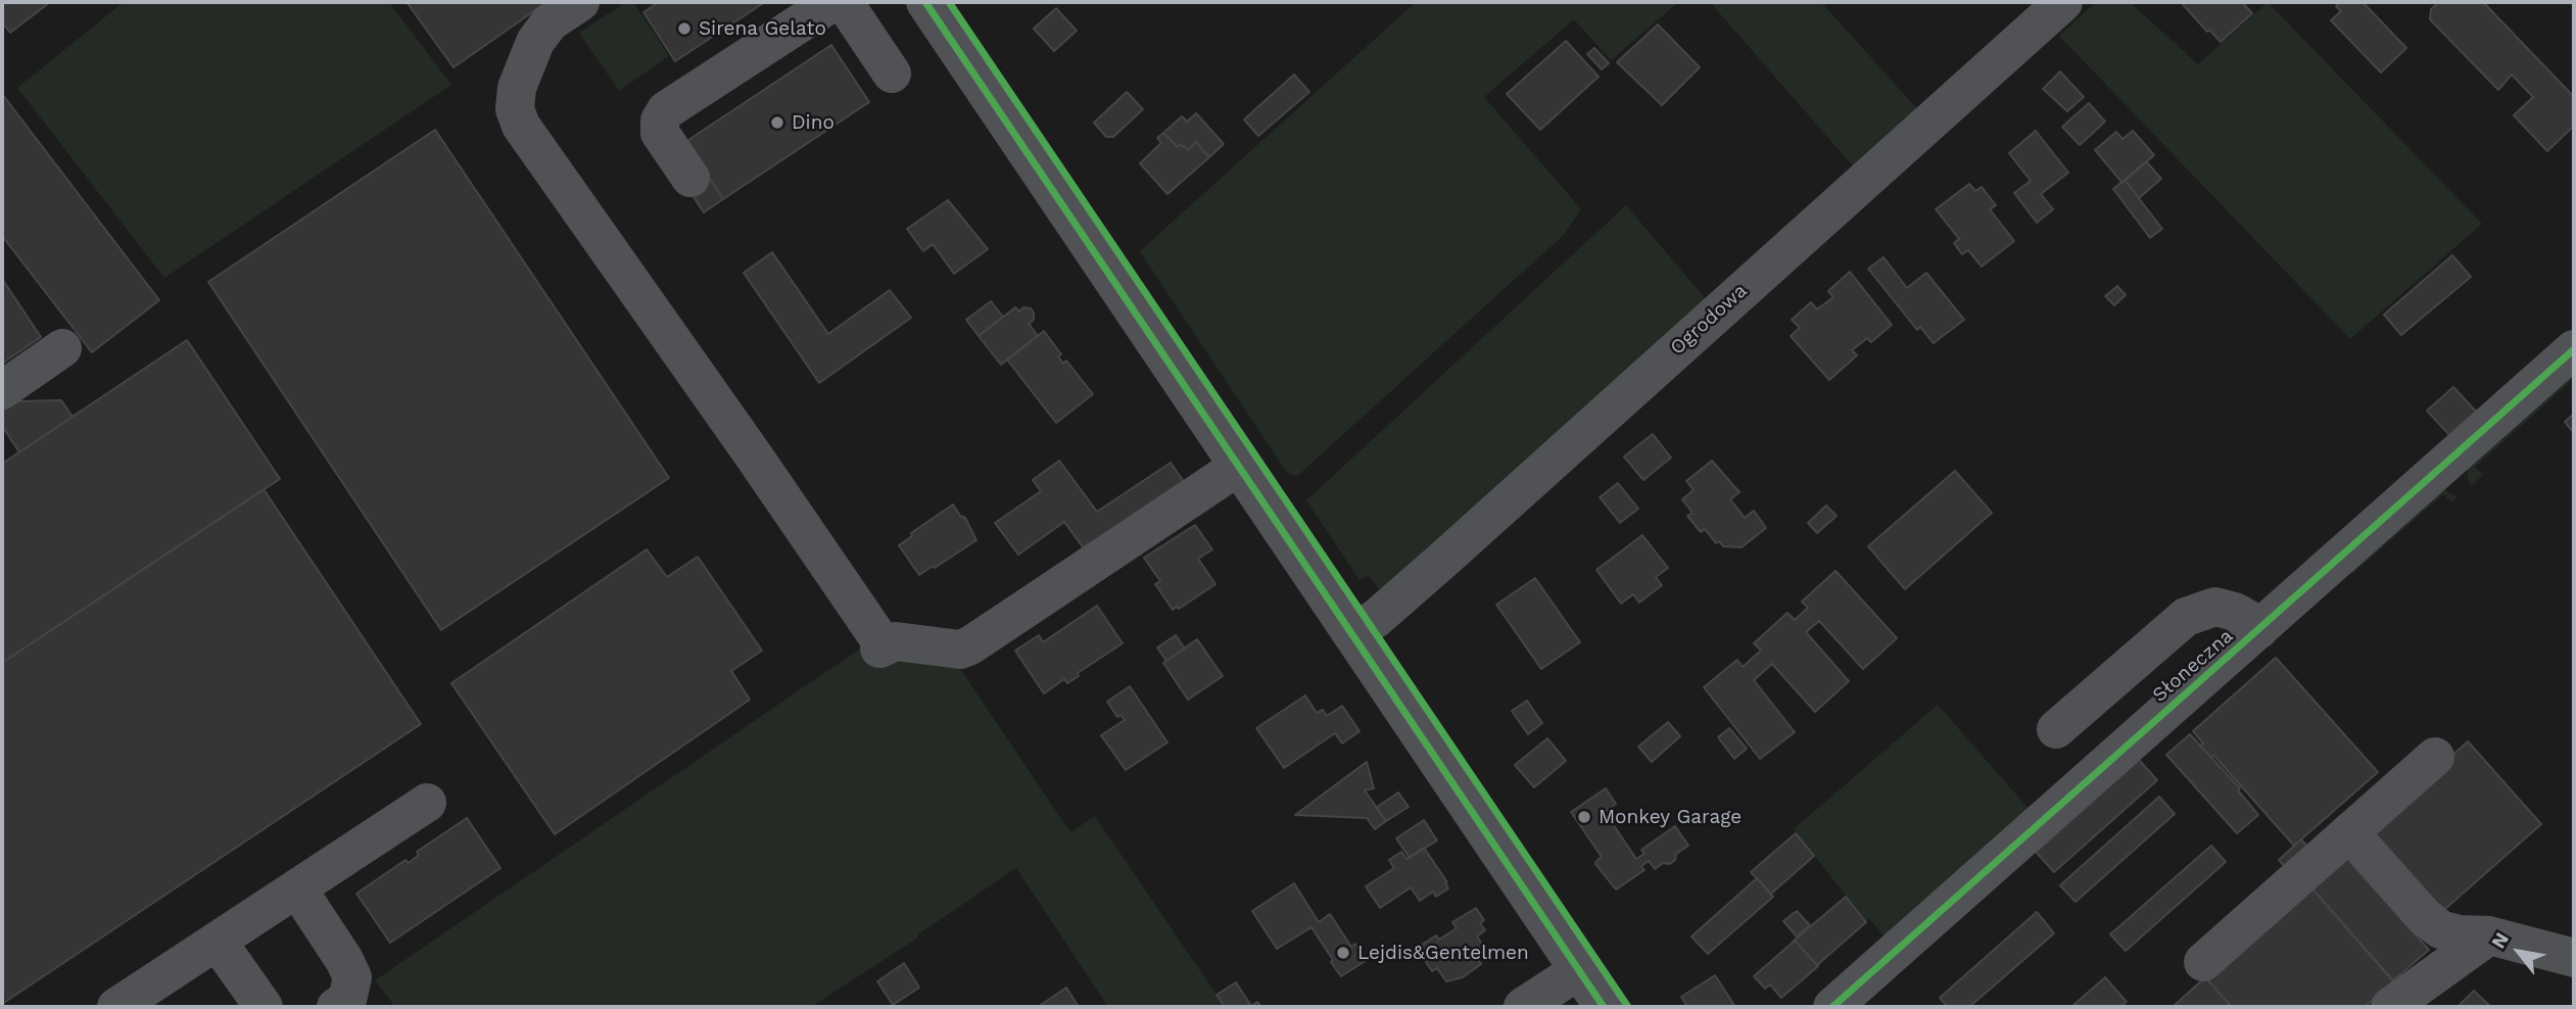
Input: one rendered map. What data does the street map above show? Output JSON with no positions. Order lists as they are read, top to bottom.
{
  "streets": {
    "street": ["Ogrodowa", "Słoneczna"]
  },
  "places": [
    "Sirena Gelato",
    "Dino",
    "Monkey Garage",
    "Lejdis&Gentelmen"
  ],
  "north": "top left"
}
